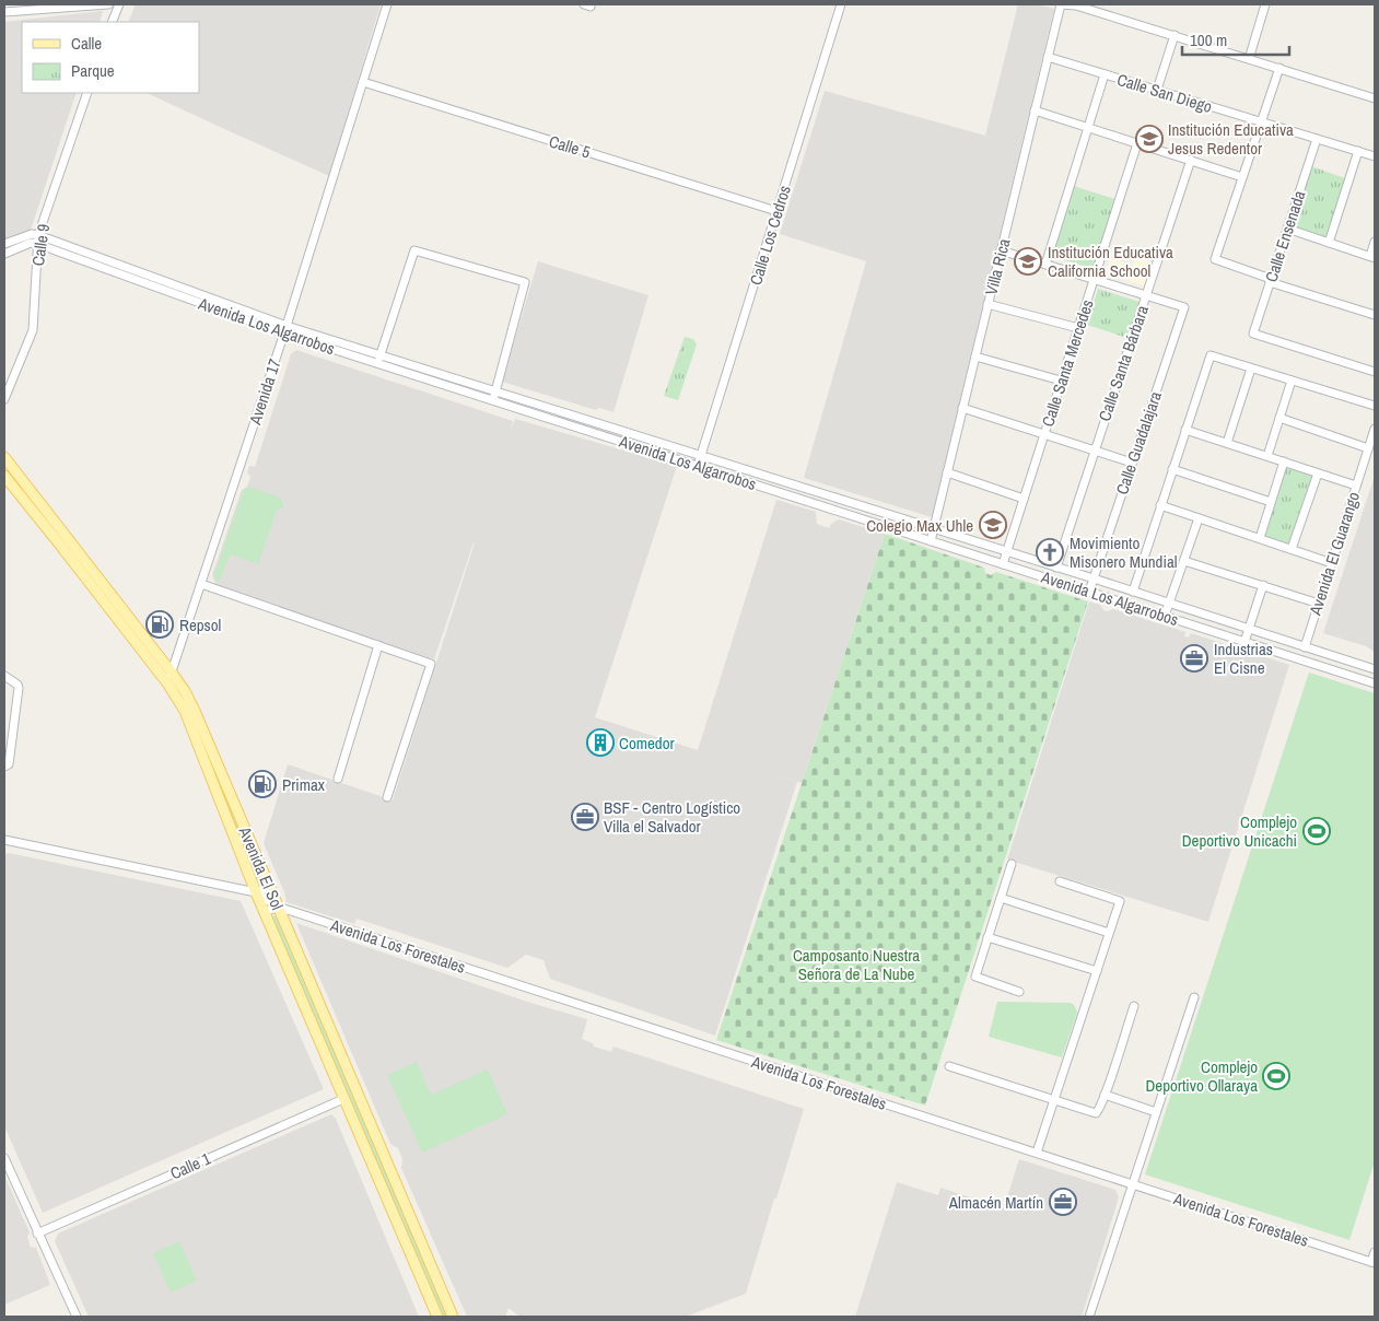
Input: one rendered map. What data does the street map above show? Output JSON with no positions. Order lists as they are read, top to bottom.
{
  "streets": {
    "main road": ["Avenida El Sol"],
    "street": [
      "Calle San Diego",
      "Calle 5",
      "Calle Los Cedros",
      "Calle Ensenada",
      "Calle 9",
      "Villa Rica",
      "Avenida Los Algarrobos",
      "Calle Santa Mercedes",
      "Calle Santa Bárbara",
      "Avenida 17",
      "Calle Guadalajara",
      "Avenida El Guarango",
      "Avenida Los Forestales",
      "Calle 1"
    ]
  },
  "crossings": [
    ["Calle San Diego", "Calle Ensenada"],
    ["Calle San Diego", "Villa Rica"],
    ["Calle 5", "Calle Los Cedros"],
    ["Calle 5", "Avenida 17"],
    ["Calle Los Cedros", "Avenida Los Algarrobos"],
    ["Calle 9", "Avenida Los Algarrobos"],
    ["Villa Rica", "Avenida Los Algarrobos"],
    ["Avenida Los Algarrobos", "Calle Santa Mercedes"],
    ["Avenida Los Algarrobos", "Calle Santa Bárbara"],
    ["Avenida Los Algarrobos", "Avenida 17"],
    ["Avenida Los Algarrobos", "Calle Guadalajara"],
    ["Avenida Los Algarrobos", "Avenida El Guarango"],
    ["Calle Santa Bárbara", "Calle Guadalajara"],
    ["Avenida 17", "Avenida El Sol"],
    ["Avenida El Sol", "Avenida Los Forestales"],
    ["Avenida El Sol", "Calle 1"]
  ],
  "parks": ["Camposanto Nuestra Señora de La Nube"],
  "places": {
    "school or university": ["Institución Educativa Jesus Redentor", "Institución Educativa California School", "Colegio Max Uhle"],
    "church": ["Movimiento Misonero Mundial"],
    "fuel station": ["Repsol", "Primax"],
    "office": ["Industrias El Cisne", "BSF - Centro Logístico Villa el Salvador", "Almacén Martín"],
    "building": ["Comedor"],
    "sports": ["Complejo Deportivo Unicachi", "Complejo Deportivo Ollaraya"]
  },
  "legend": ["Calle", "Parque"],
  "scale_bar": "100 m"
}
